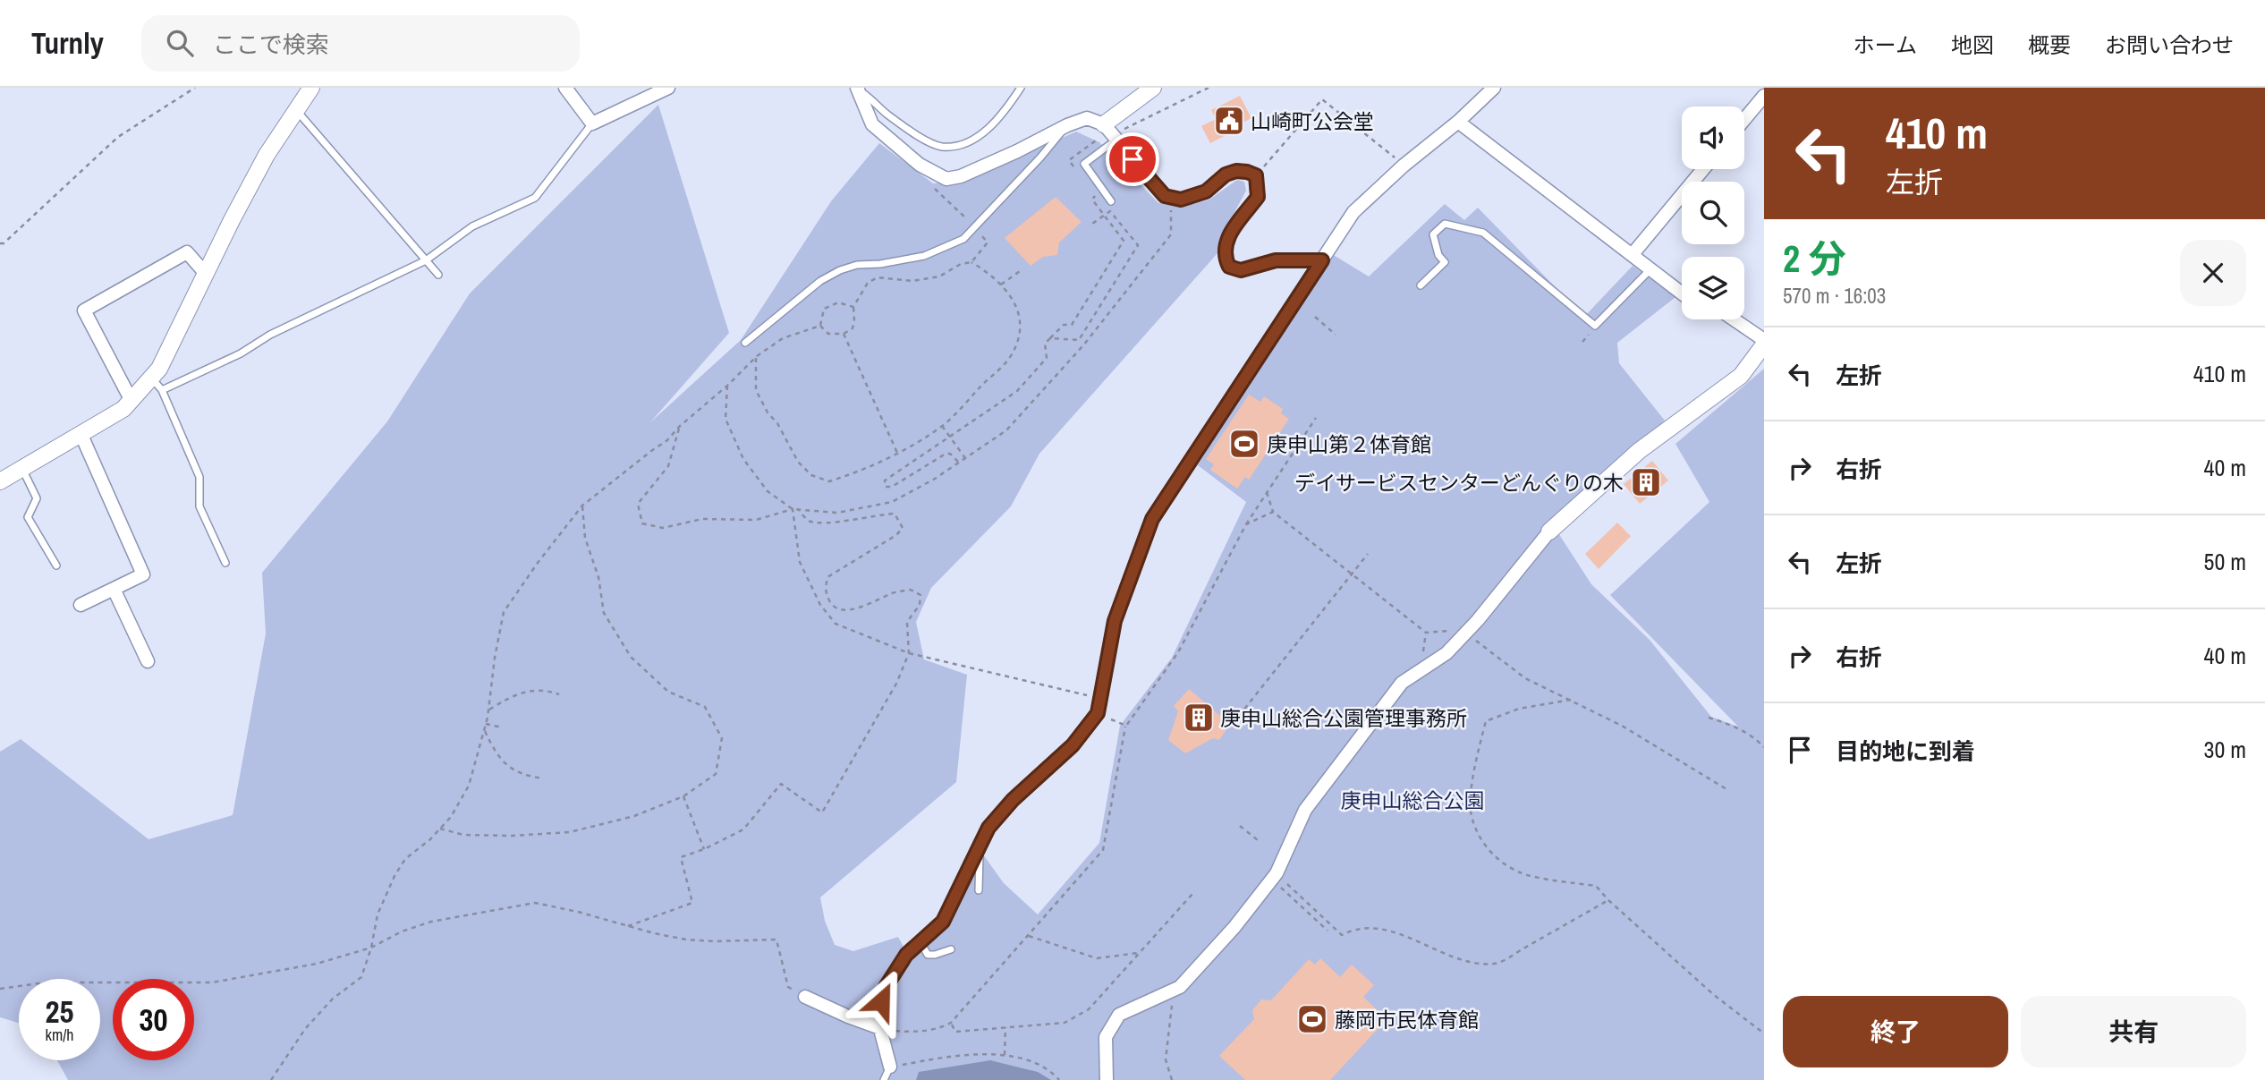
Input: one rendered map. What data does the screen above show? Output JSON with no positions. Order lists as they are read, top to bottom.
{
  "parks": ["庚申山総合公園"],
  "places": {
    "public building": ["山崎町公会堂"],
    "sports": ["庚申山第２体育館", "藤岡市民体育館"],
    "building": ["デイサービスセンターどんぐりの木", "庚申山総合公園管理事務所"]
  },
  "page": {
    "header": "Turnly",
    "search": "ここで検索",
    "nav": [
      "ホーム",
      "地図",
      "概要",
      "お問い合わせ"
    ],
    "turn": ["410 m", "左折"],
    "heading": ["2 分", "570 m · 16:03"],
    "list": [
      {
        "name": "左折",
        "value": "410 m"
      },
      {
        "name": "右折",
        "value": "40 m"
      },
      {
        "name": "左折",
        "value": "50 m"
      },
      {
        "name": "右折",
        "value": "40 m"
      },
      {
        "name": "目的地に到着",
        "value": "30 m"
      }
    ],
    "speed": "25 km/h",
    "limit": "30",
    "buttons": ["終了", "共有"]
  }
}
